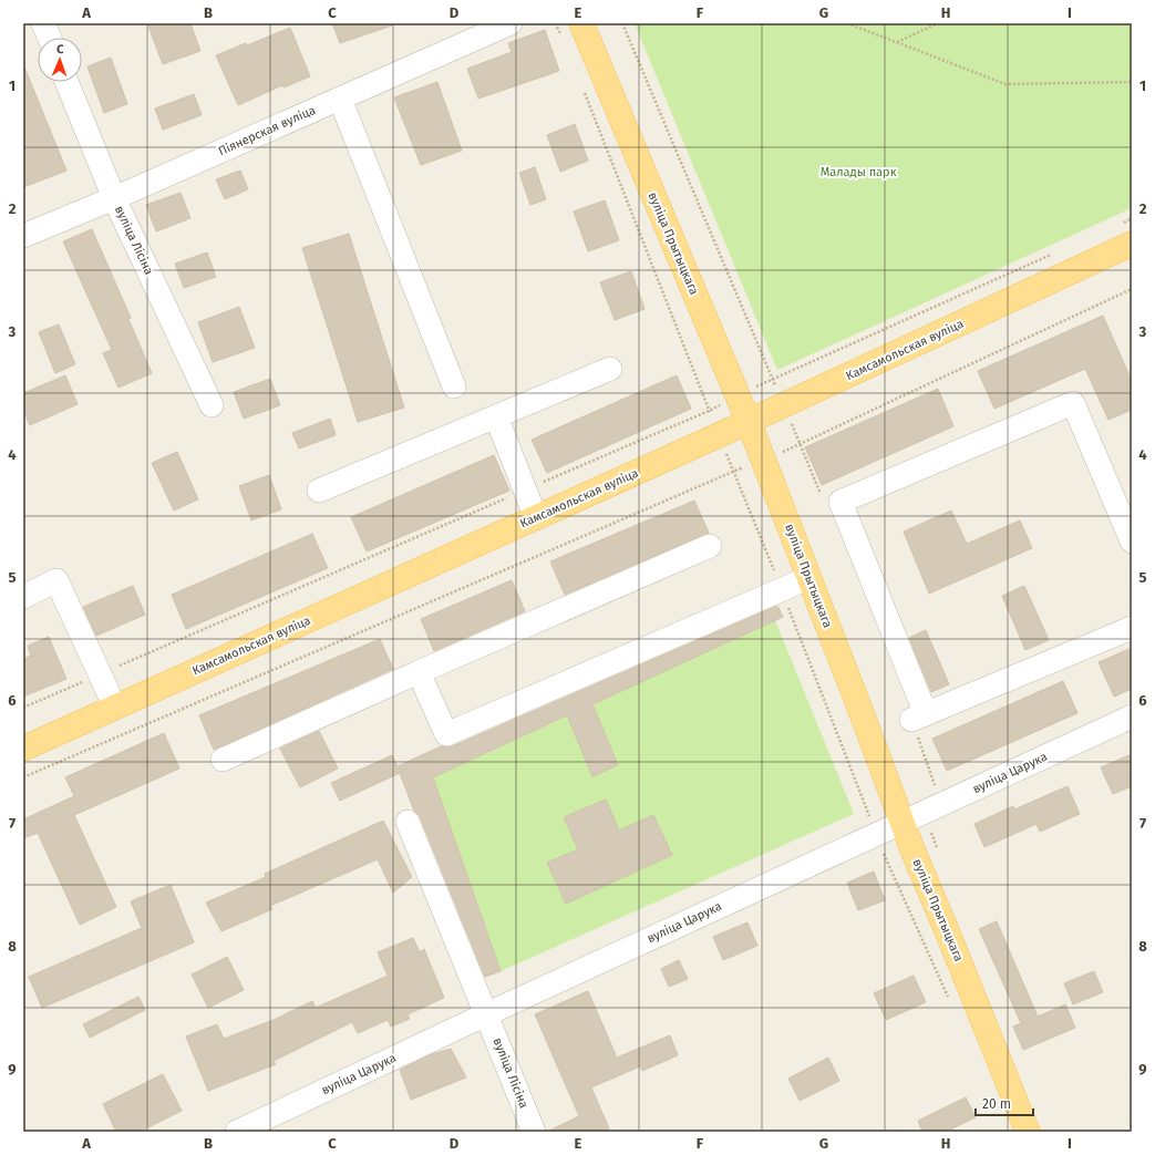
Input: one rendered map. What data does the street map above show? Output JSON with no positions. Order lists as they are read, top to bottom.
{
  "streets": {
    "main road": ["вуліца Прытыцкага", "Камсамольская вуліца"],
    "street": ["Піянерская вуліца", "вуліца Лісіна", "вуліца Царука"]
  },
  "crossings": [
    ["Піянерская вуліца", "вуліца Лісіна"],
    ["вуліца Лісіна", "вуліца Царука"],
    ["вуліца Прытыцкага", "Камсамольская вуліца"],
    ["вуліца Прытыцкага", "вуліца Царука"]
  ],
  "parks": ["Малады парк"],
  "scale_bar": "20 m",
  "north": "top",
  "grid": {
    "columns": [
      "A",
      "B",
      "C",
      "D",
      "E",
      "F",
      "G",
      "H",
      "I"
    ],
    "rows": [
      "1",
      "2",
      "3",
      "4",
      "5",
      "6",
      "7",
      "8",
      "9"
    ]
  }
}
